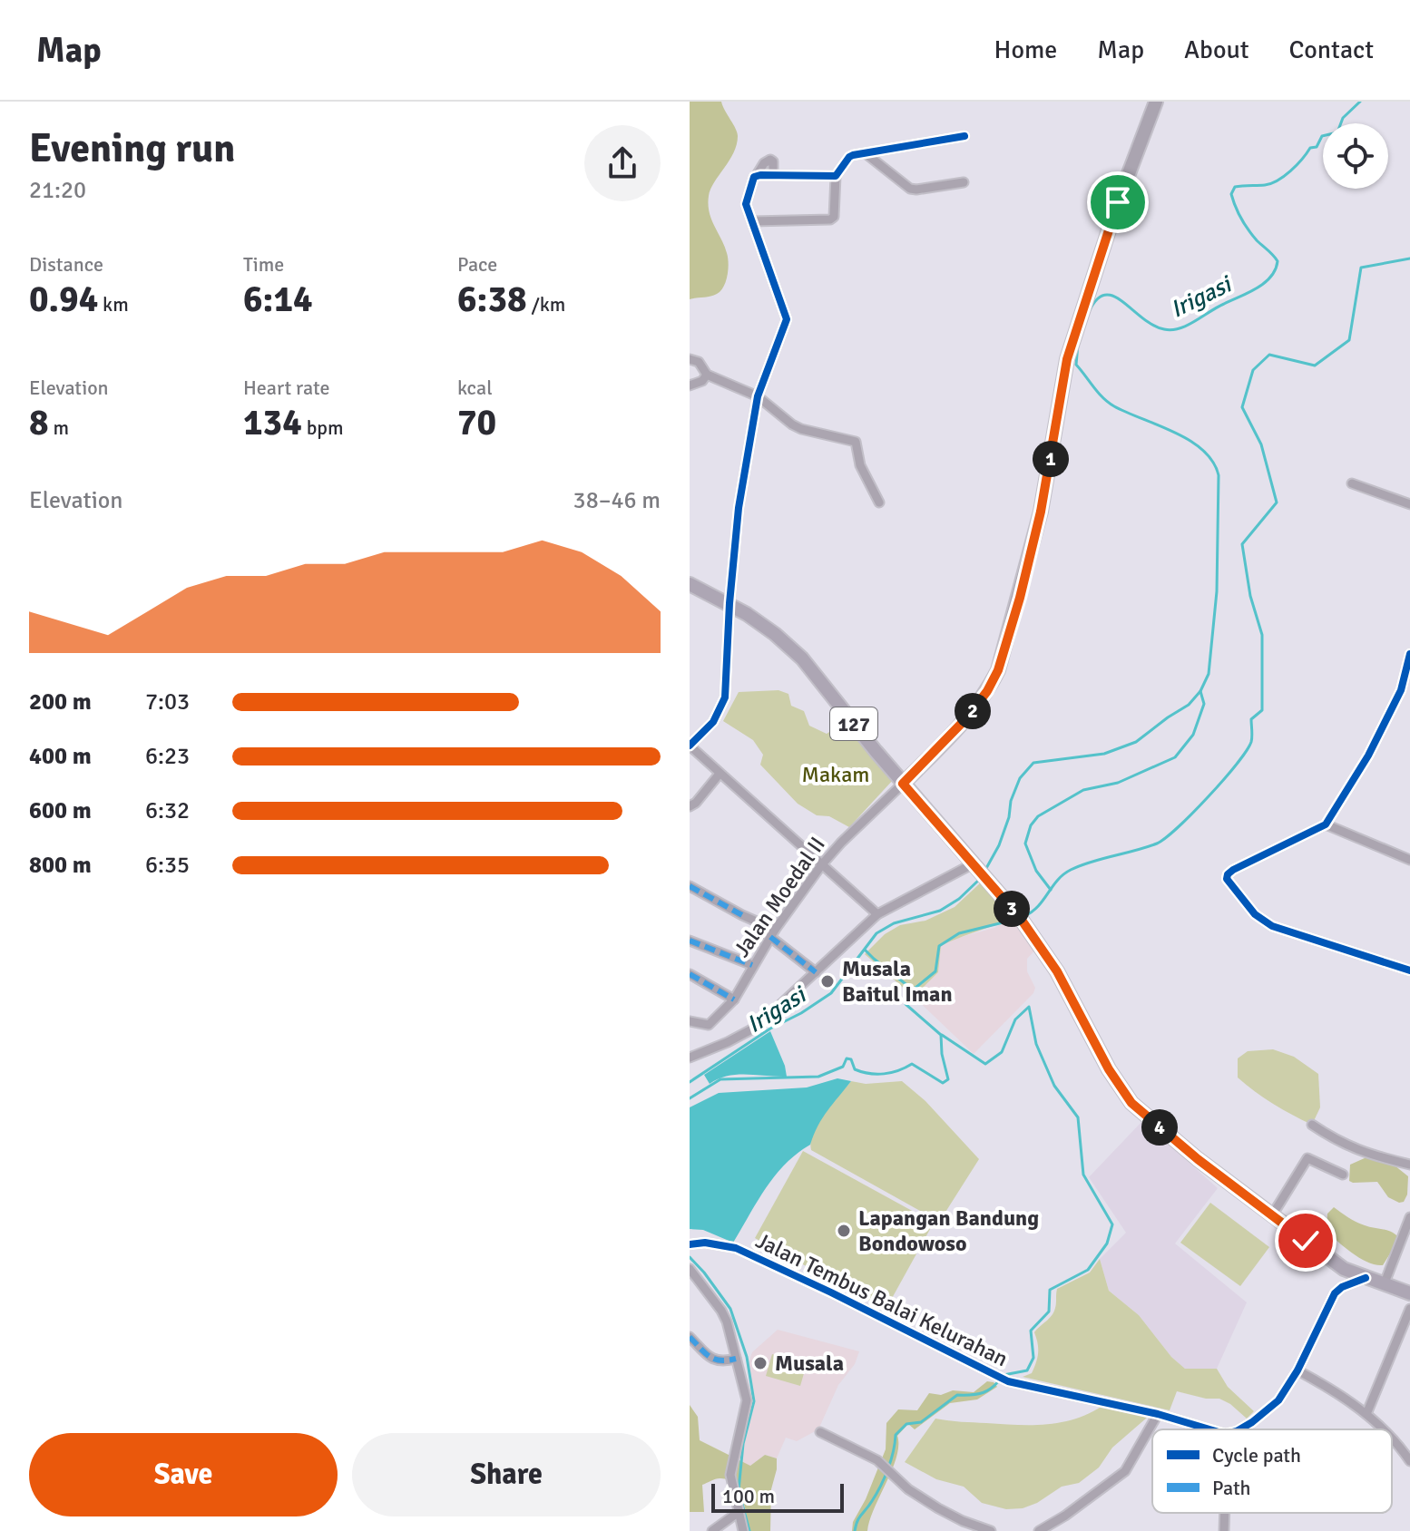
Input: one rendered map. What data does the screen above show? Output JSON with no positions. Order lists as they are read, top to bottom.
{
  "streets": {
    "main road": ["127"],
    "street": ["Jalan Moedal II", "Jalan Tembus Balai Kelurahan"]
  },
  "crossings": [
    ["127", "Jalan Moedal II"]
  ],
  "water": ["Irigasi"],
  "parks": ["Makam"],
  "places": ["Musala Baitul Iman", "Lapangan Bandung Bondowoso", "Musala"],
  "legend": ["Cycle path", "Path"],
  "scale_bar": "100 m",
  "page": {
    "header": "Map",
    "nav": [
      "Home",
      "Map",
      "About",
      "Contact"
    ],
    "heading": ["Evening run", "21:20"],
    "stats": [
      ["Distance", "0.94 km"],
      ["Time", "6:14"],
      ["Pace", "6:38 /km"],
      ["Elevation", "8 m"],
      ["Heart rate", "134 bpm"],
      ["kcal", "70"]
    ],
    "pins": [
      "1",
      "2",
      "3",
      "4"
    ],
    "chart": ["Elevation", "38–46 m"],
    "list": [
      {
        "name": "200 m",
        "note": "7:03"
      },
      {
        "name": "400 m",
        "note": "6:23"
      },
      {
        "name": "600 m",
        "note": "6:32"
      },
      {
        "name": "800 m",
        "note": "6:35"
      }
    ],
    "buttons": ["Save", "Share"],
    "scale": "100 m"
  }
}
